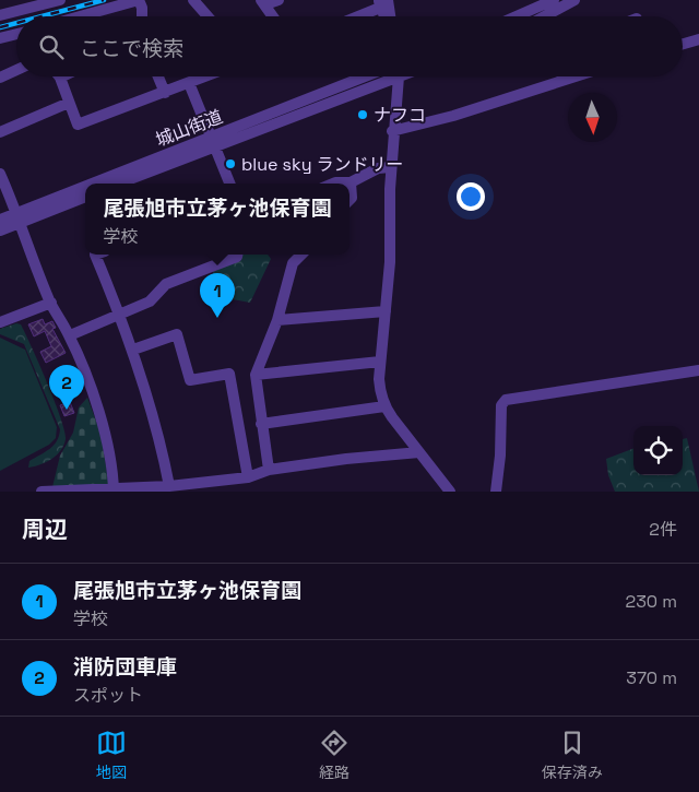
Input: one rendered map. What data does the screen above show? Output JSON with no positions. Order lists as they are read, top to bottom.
{
  "streets": {
    "street": ["城山街道"]
  },
  "places": ["ナフコ", "blue sky ランドリー"],
  "north": "bottom",
  "page": {
    "search": "ここで検索",
    "popup": ["尾張旭市立茅ヶ池保育園", "学校"],
    "pins": ["1", "2"],
    "heading": ["周辺", "2件"],
    "list": [
      {
        "mark": "1",
        "name": "尾張旭市立茅ヶ池保育園",
        "note": "学校",
        "value": "230 m"
      },
      {
        "mark": "2",
        "name": "消防団車庫",
        "note": "スポット",
        "value": "370 m"
      }
    ],
    "nav": ["地図", "経路", "保存済み"]
  }
}
